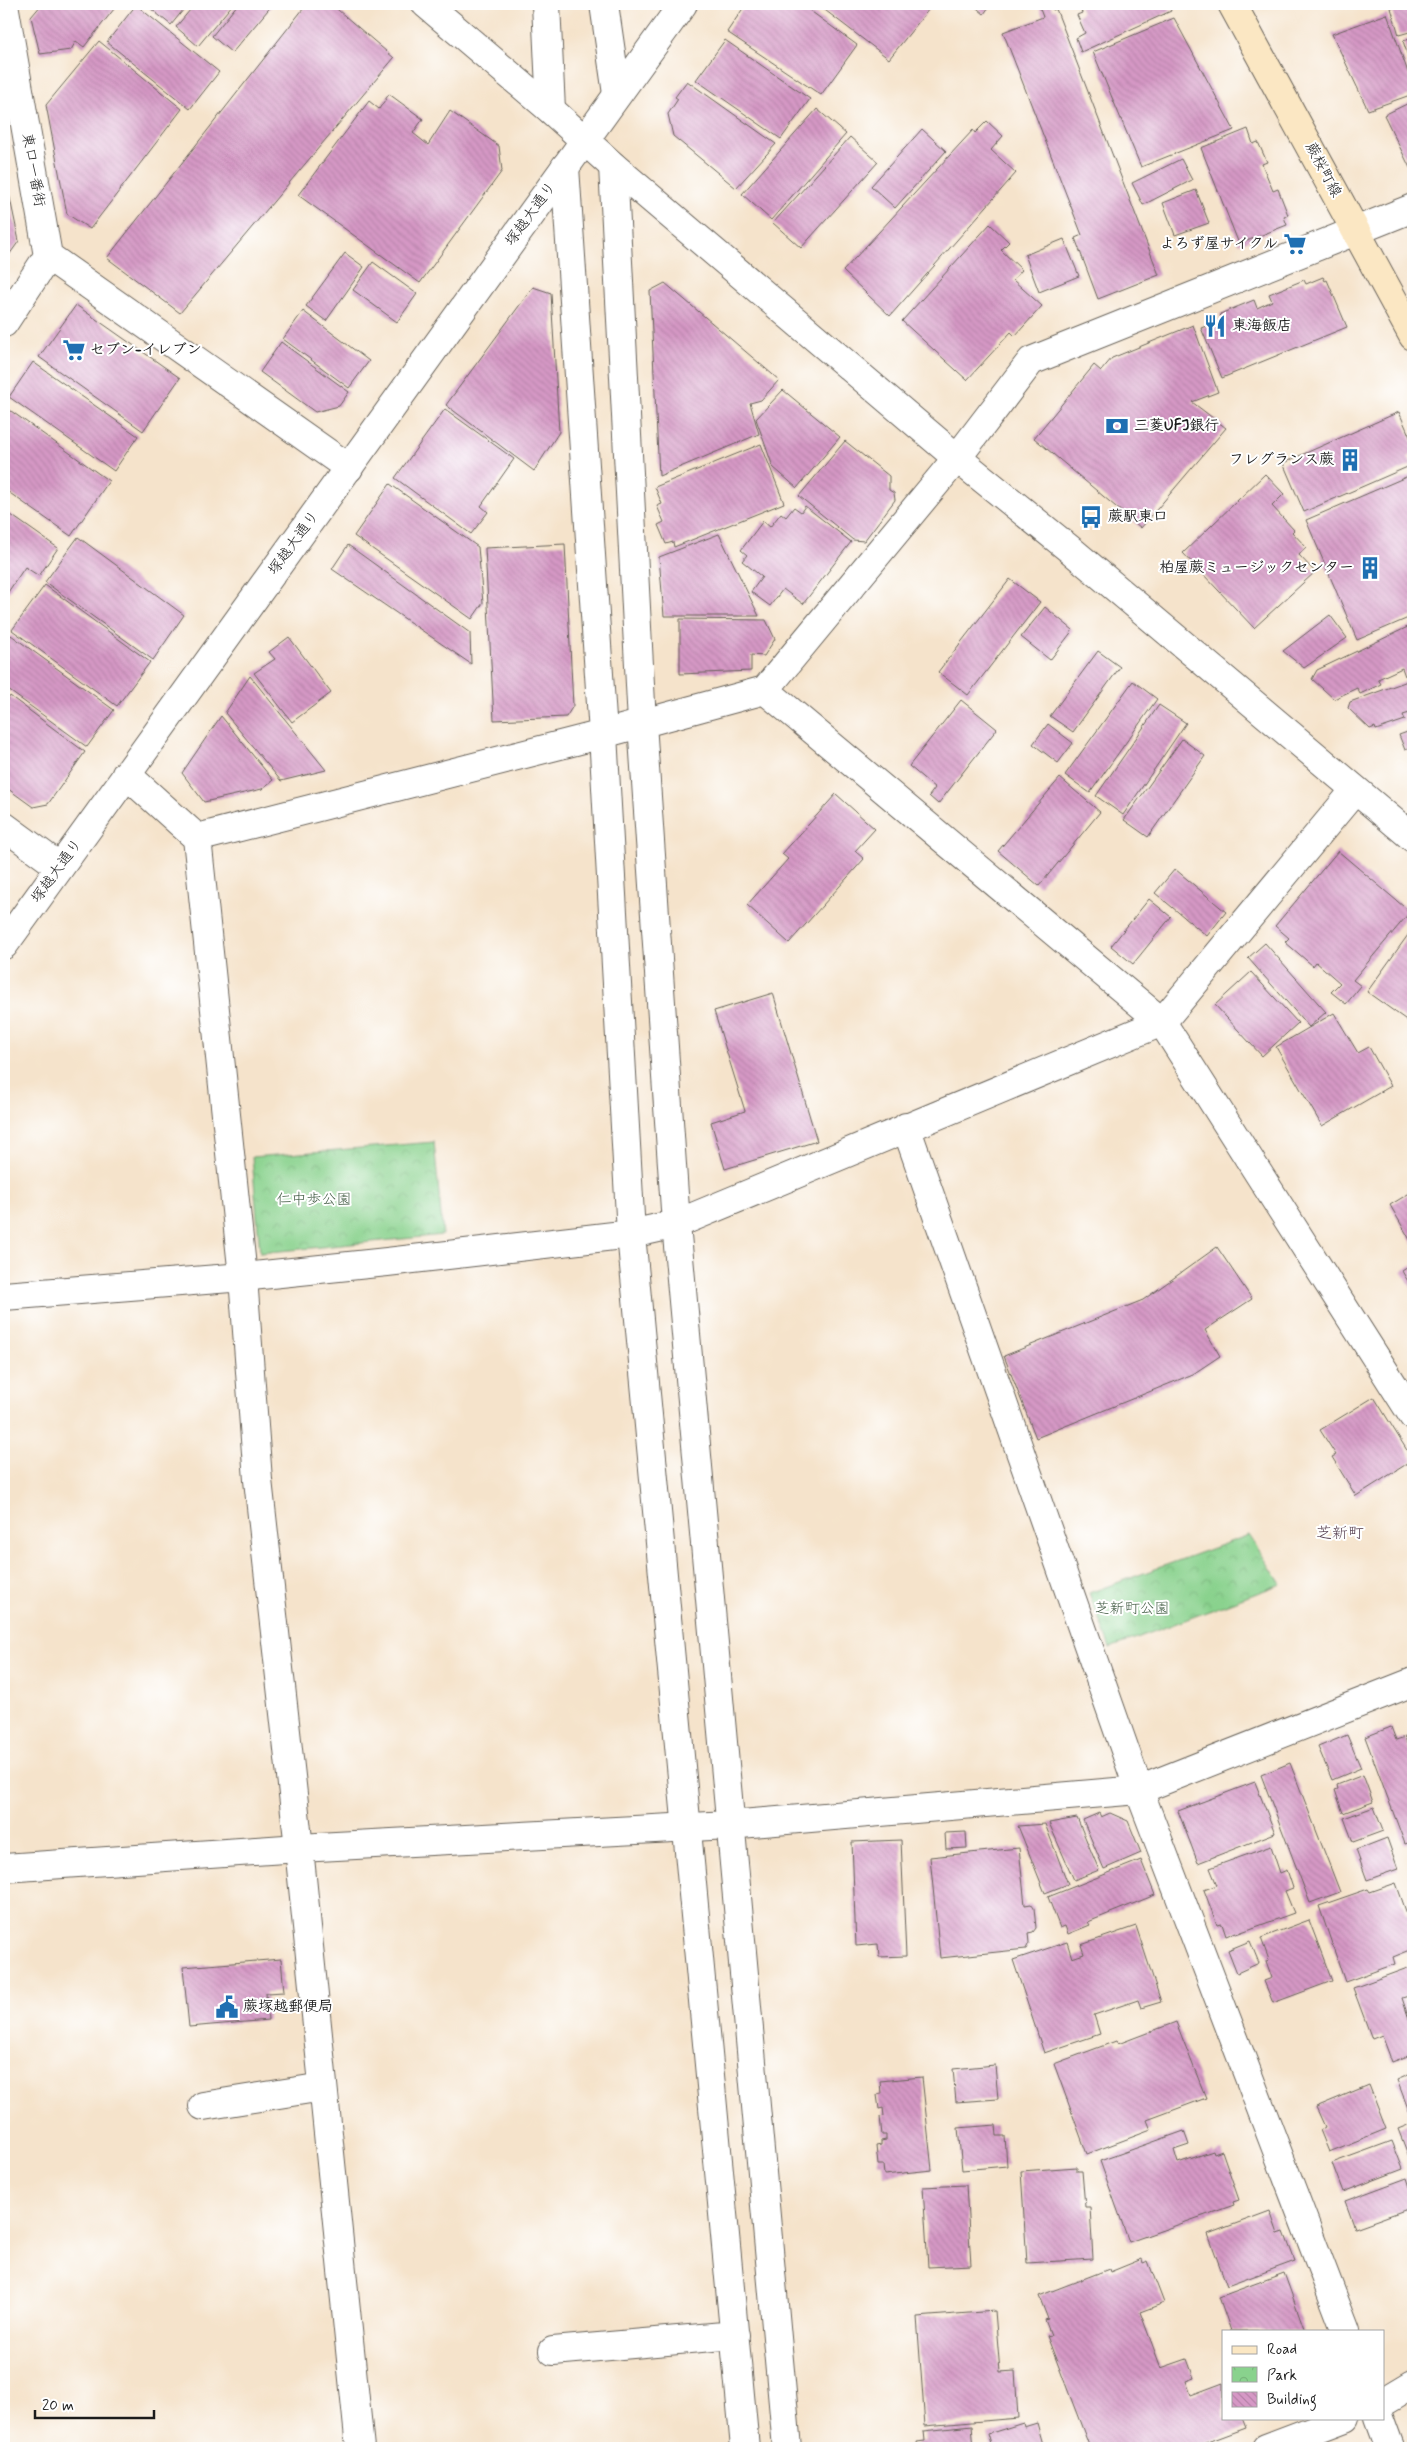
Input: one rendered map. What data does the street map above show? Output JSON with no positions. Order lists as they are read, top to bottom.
{
  "streets": {
    "main road": ["蕨桜町線"],
    "street": ["東口一番街", "塚越大通り"]
  },
  "districts": ["芝新町"],
  "parks": ["仁中歩公園", "芝新町公園"],
  "places": {
    "supermarket": ["よろず屋サイクル", "セブン-イレブン"],
    "restaurant": ["東海飯店"],
    "bank": ["三菱UFJ銀行"],
    "building": ["フレグランス蕨", "柏屋蕨ミュージックセンター"],
    "bus stop": ["蕨駅東口"],
    "public building": ["蕨塚越郵便局"]
  },
  "legend": ["Road", "Park", "Building"],
  "scale_bar": "20 m"
}
